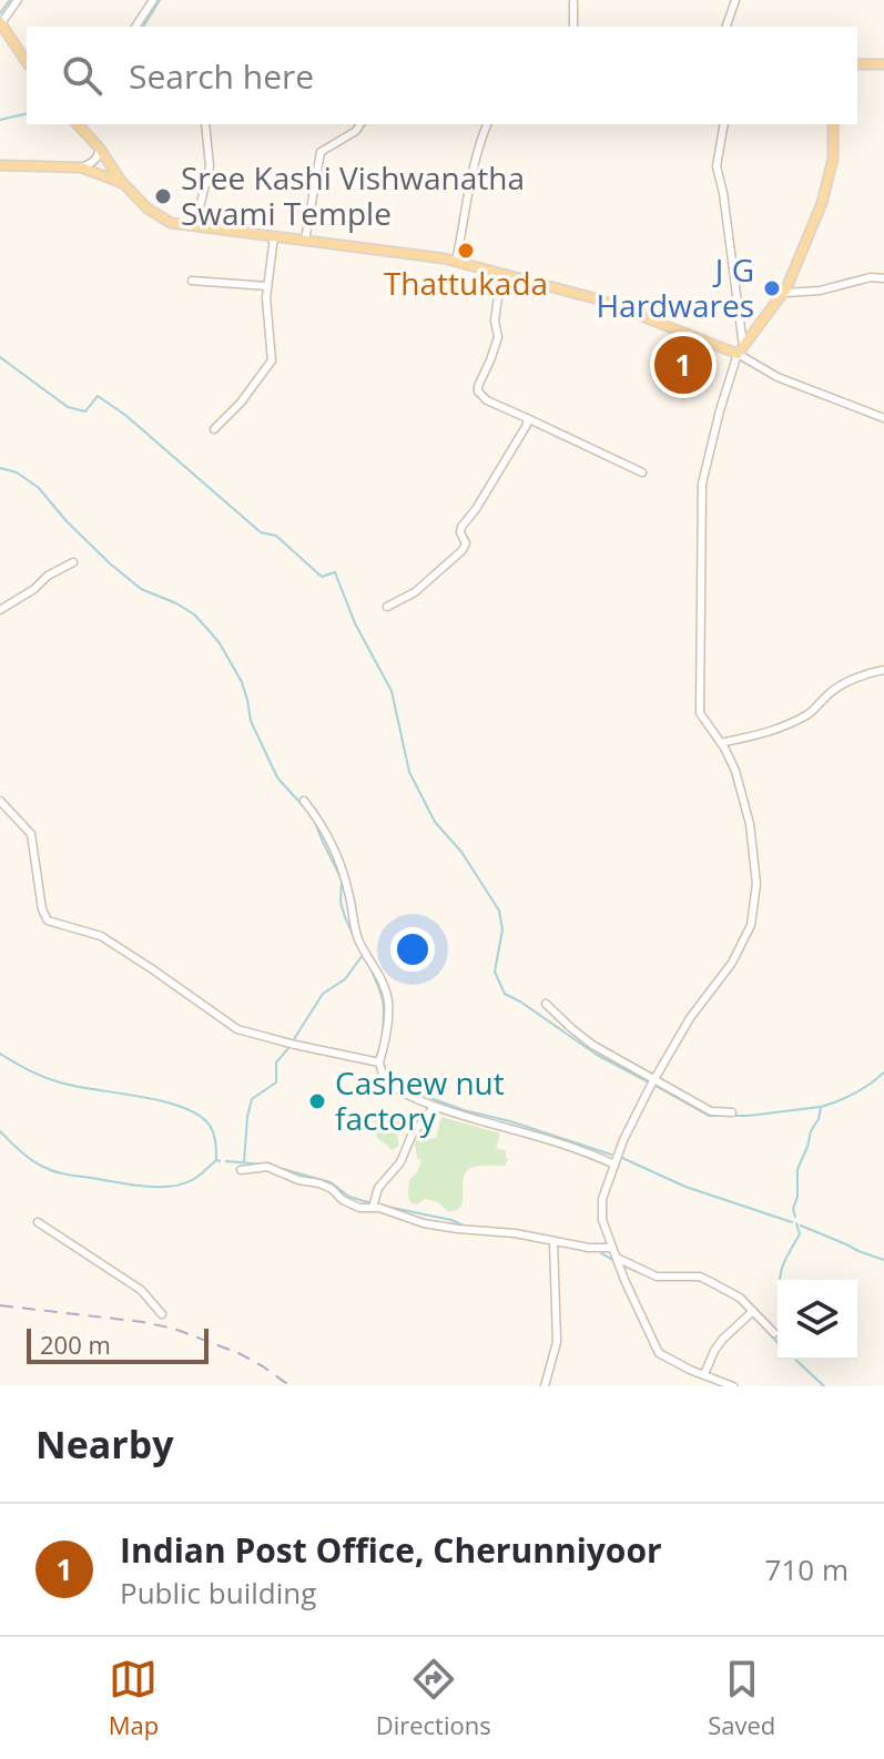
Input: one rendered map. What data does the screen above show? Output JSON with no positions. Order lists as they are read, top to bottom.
{
  "places": [
    "Sree Kashi Vishwanatha Swami Temple",
    "Thattukada",
    "J G Hardwares",
    "Cashew nut factory"
  ],
  "scale_bar": "200 m",
  "page": {
    "search": "Search here",
    "pins": "1",
    "scale": "200 m",
    "heading": "Nearby",
    "list": [
      {
        "mark": "1",
        "name": "Indian Post Office, Cherunniyoor",
        "note": "Public building",
        "value": "710 m"
      }
    ],
    "nav": ["Map", "Directions", "Saved"]
  }
}
